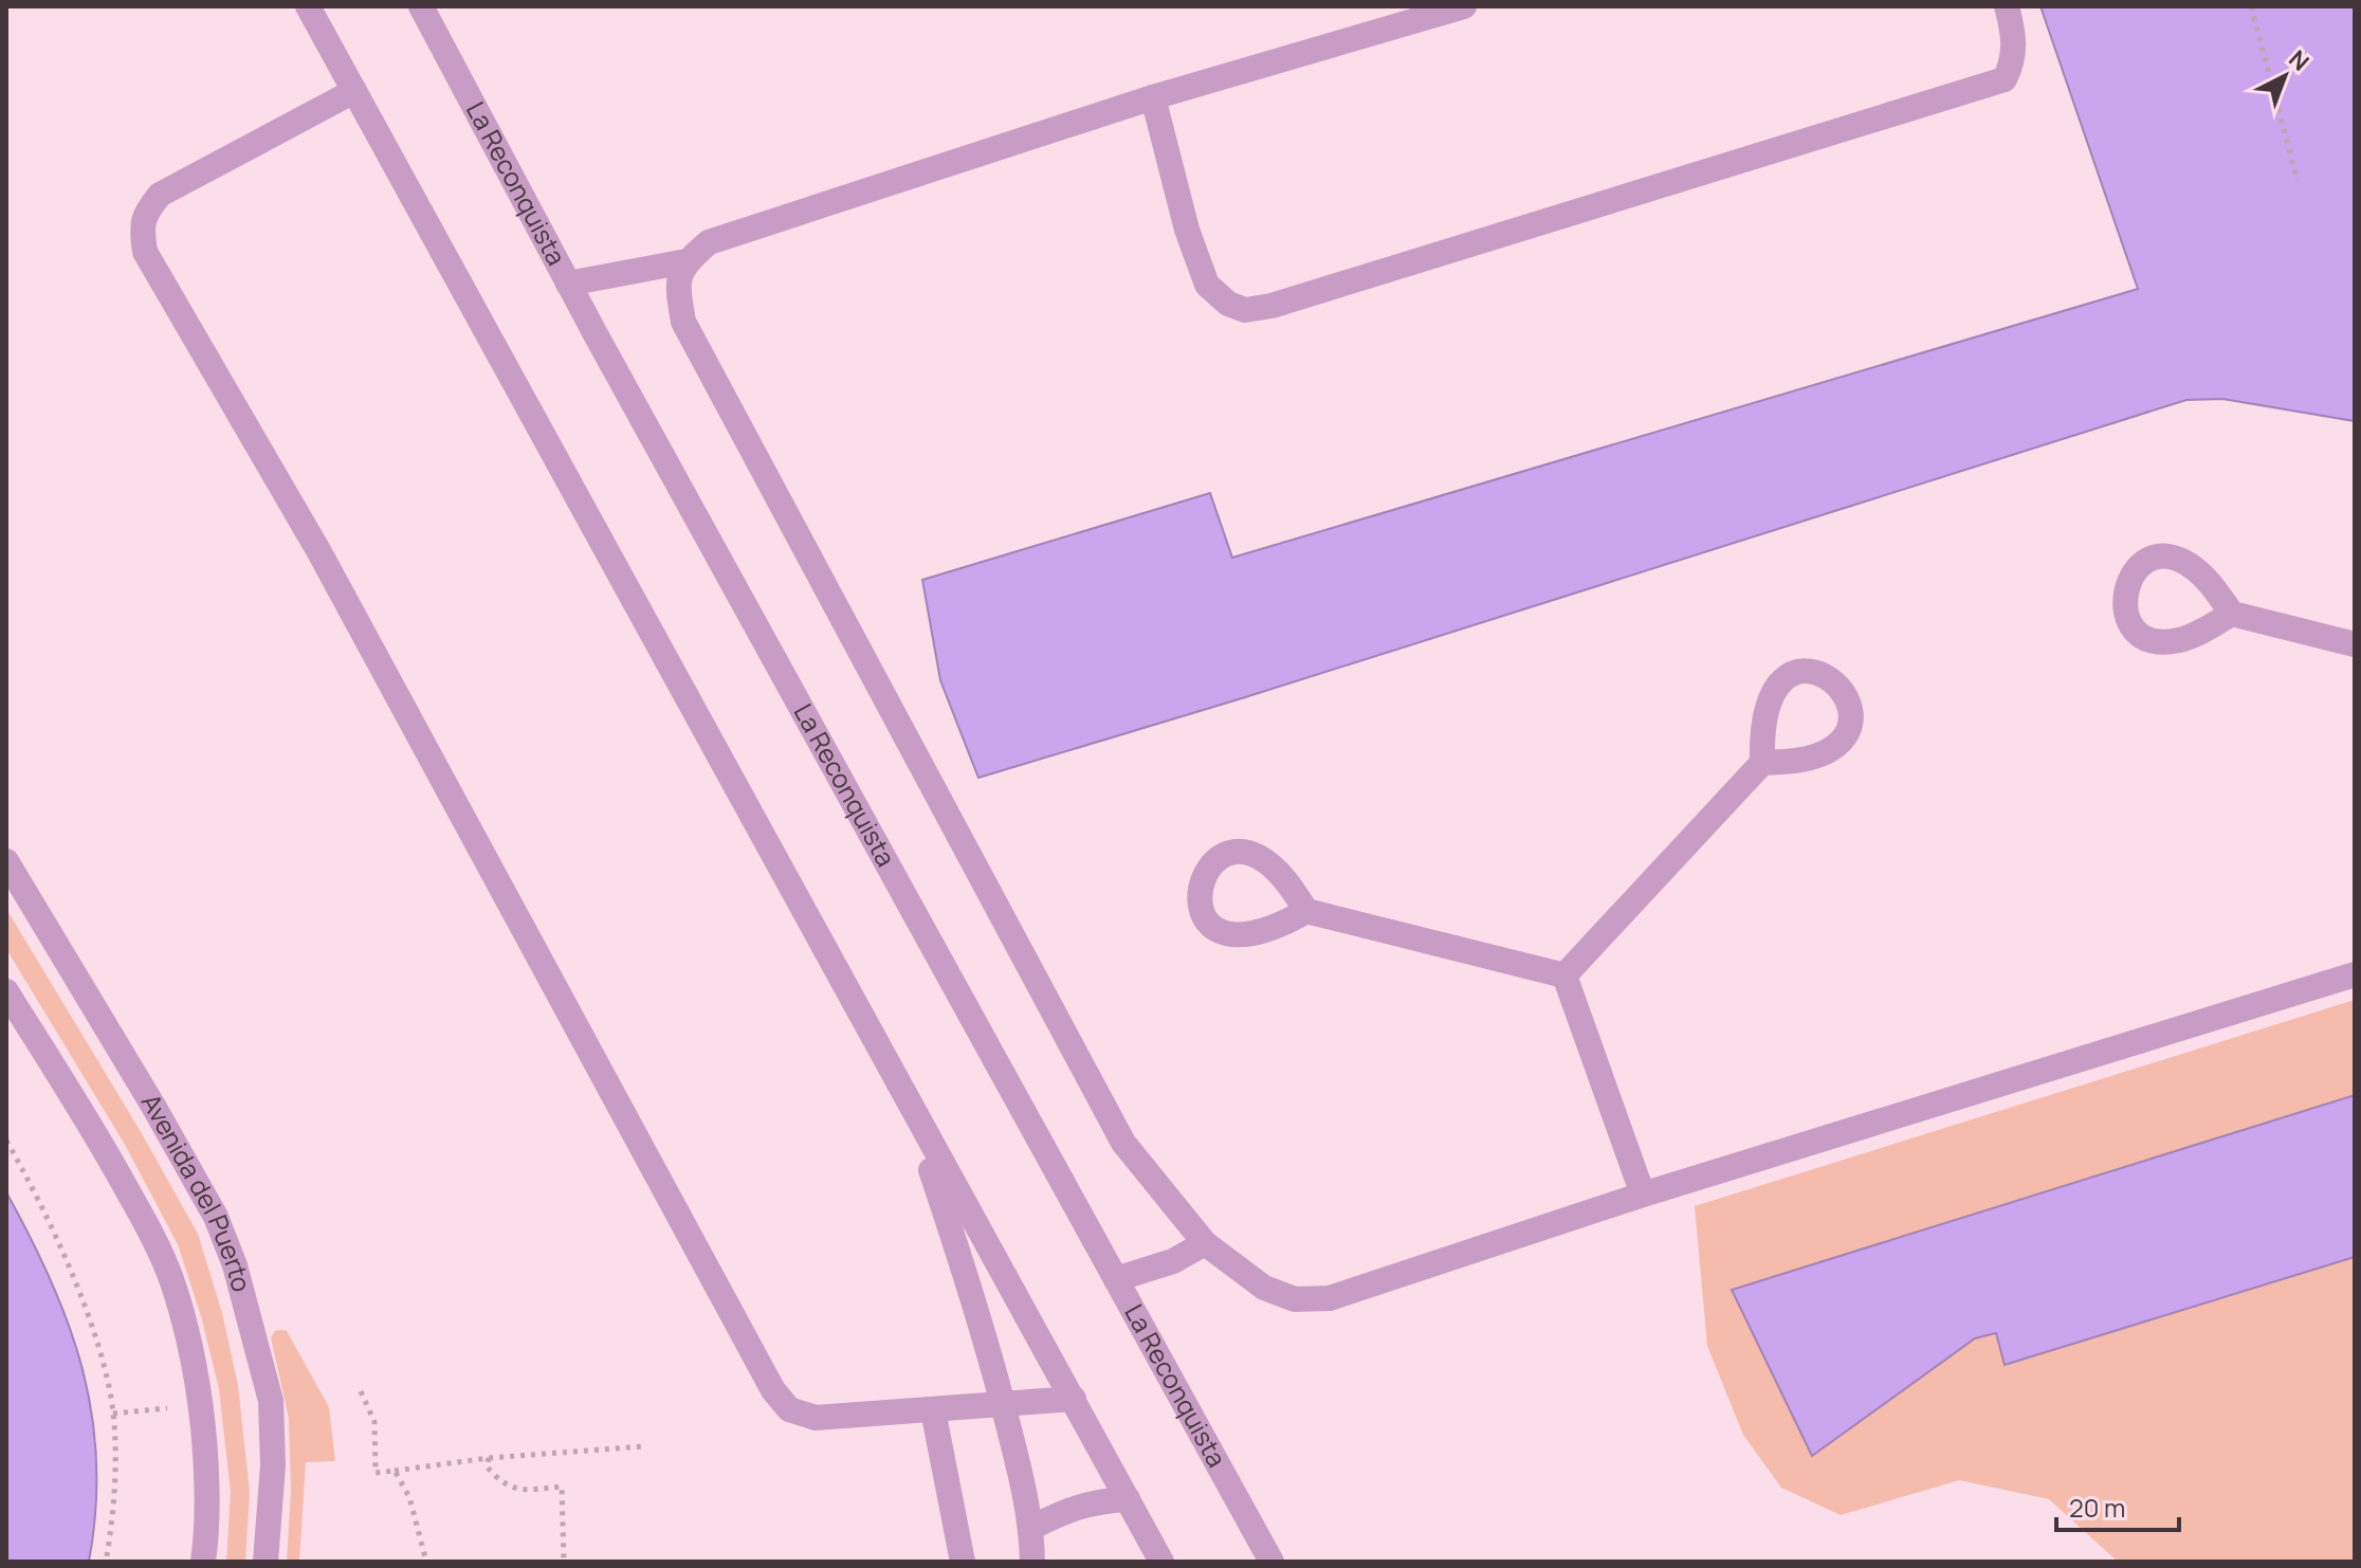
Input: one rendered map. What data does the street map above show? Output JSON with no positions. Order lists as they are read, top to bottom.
{
  "streets": {
    "street": ["La Reconquista", "Avenida del Puerto"]
  },
  "scale_bar": "20 m",
  "north": "top right"
}
